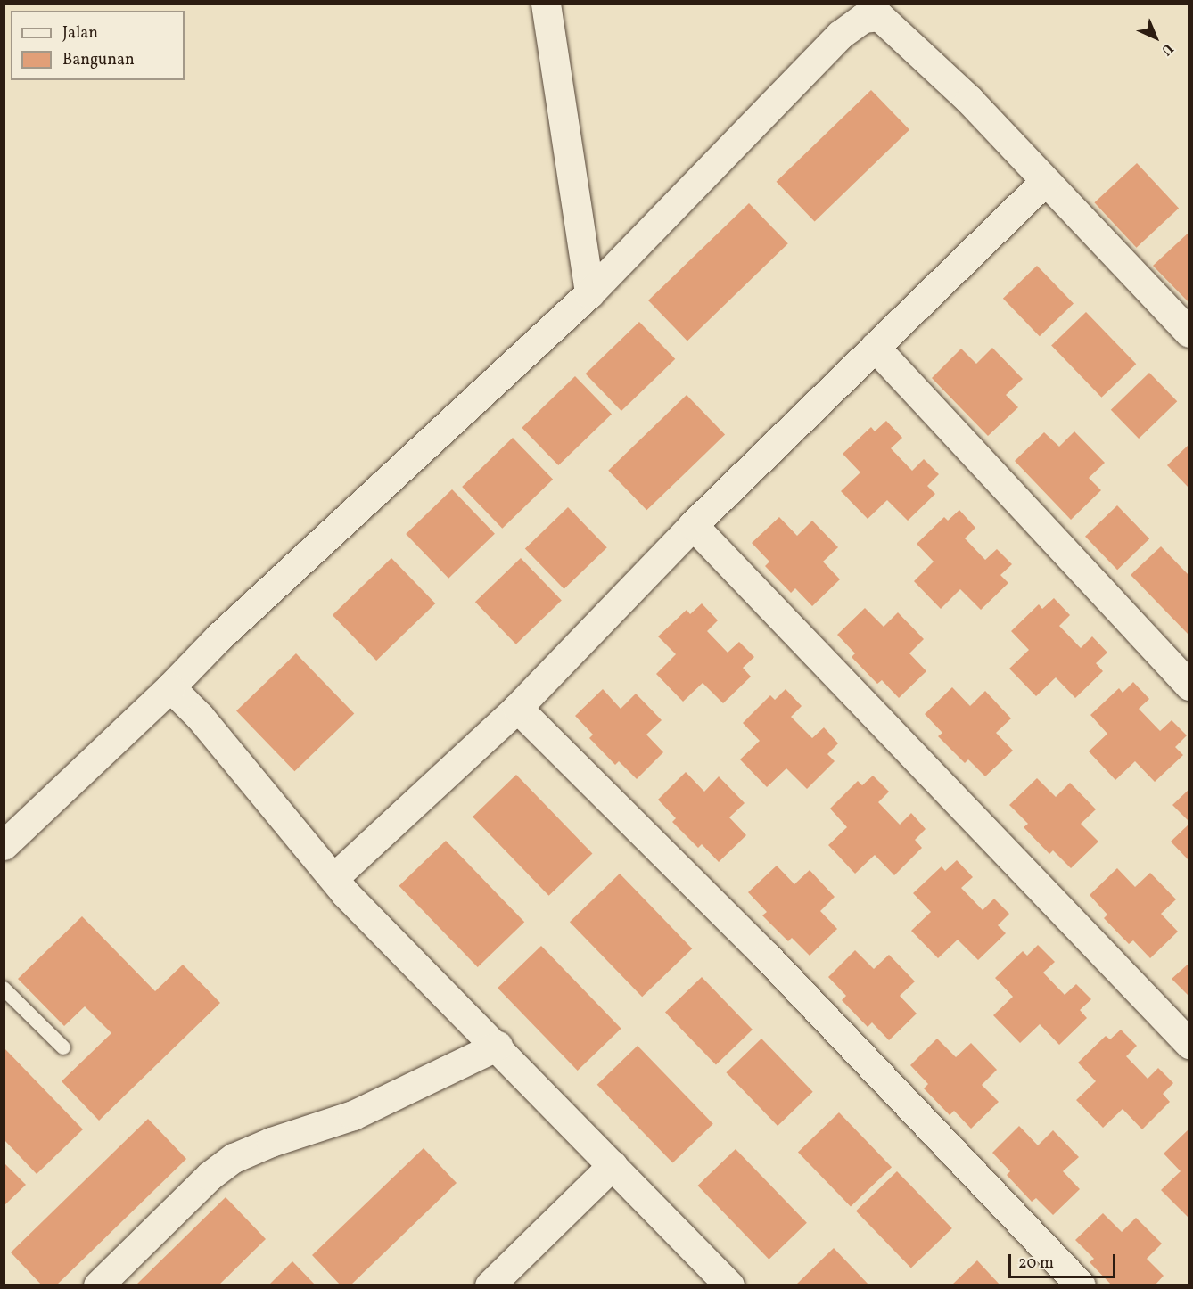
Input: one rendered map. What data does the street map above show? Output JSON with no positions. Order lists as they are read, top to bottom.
{
  "legend": ["Jalan", "Bangunan"],
  "scale_bar": "20 m",
  "north": "bottom right"
}
